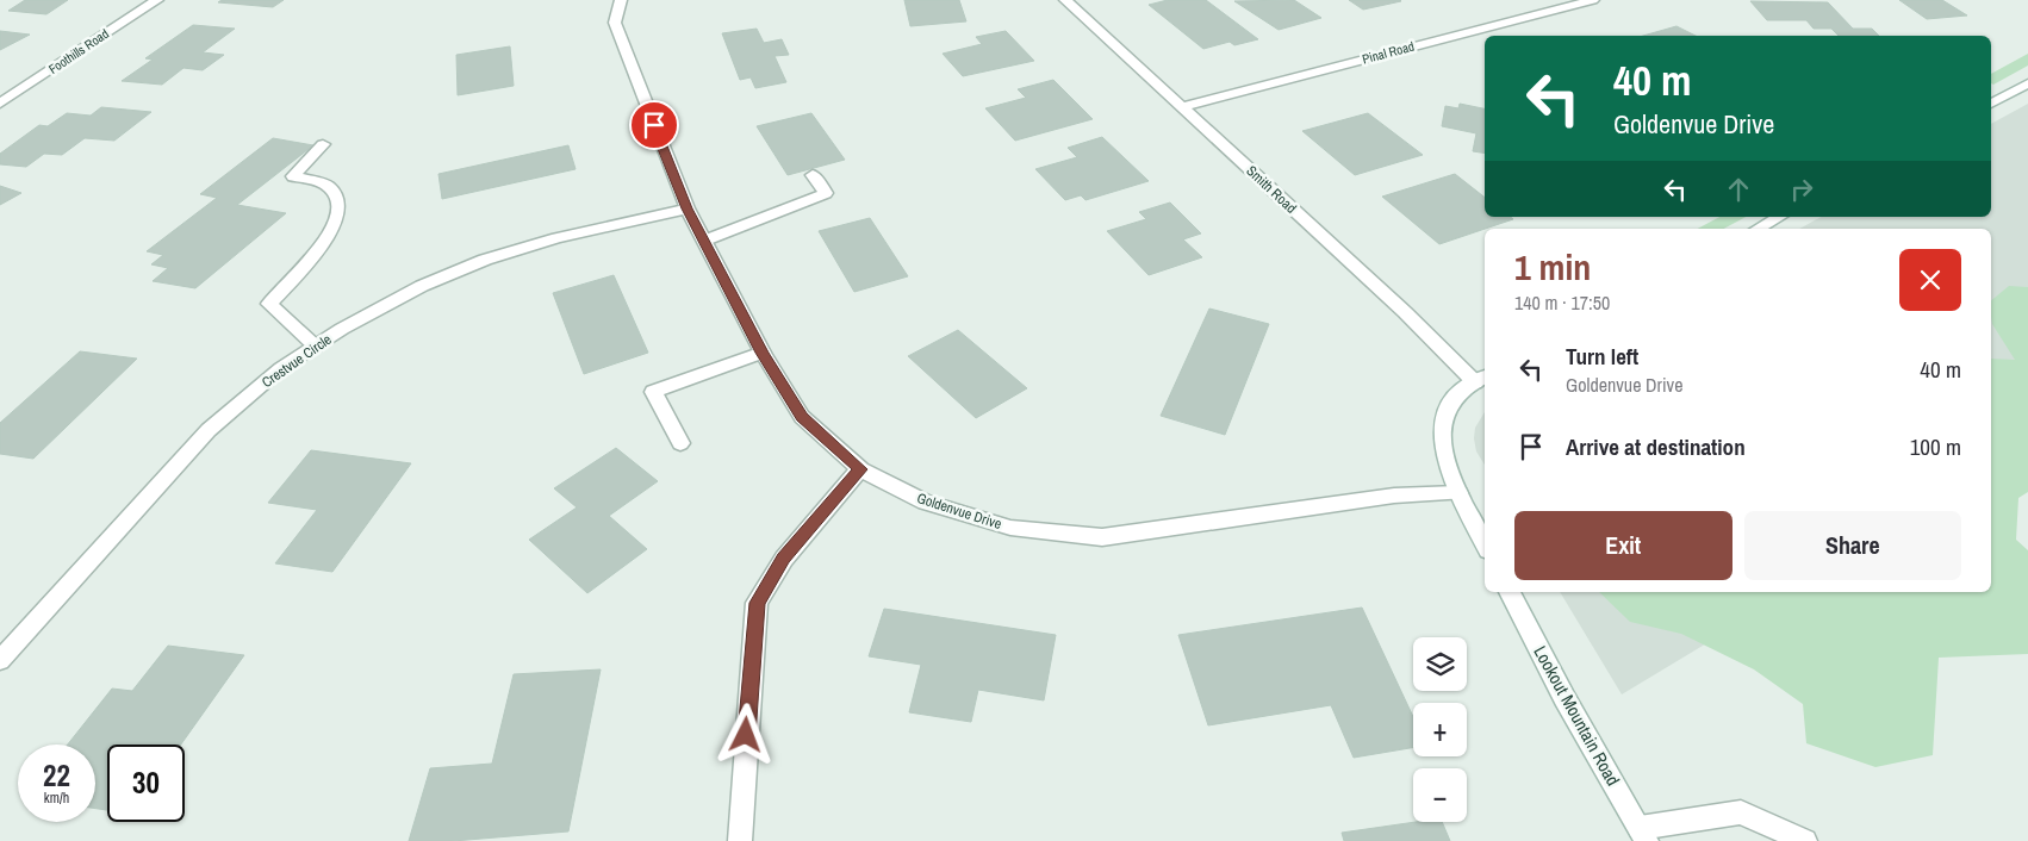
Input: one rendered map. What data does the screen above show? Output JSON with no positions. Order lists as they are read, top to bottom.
{
  "streets": {
    "street": [
      "Foothills Road",
      "Pinal Road",
      "Smith Road",
      "Crestvue Circle",
      "Goldenvue Drive",
      "Lookout Mountain Road"
    ]
  },
  "crossings": [
    ["Pinal Road", "Smith Road"],
    ["Crestvue Circle", "Goldenvue Drive"]
  ],
  "page": {
    "turn": ["40 m", "Goldenvue Drive"],
    "heading": ["1 min", "140 m · 17:50"],
    "list": [
      {
        "name": "Turn left",
        "note": "Goldenvue Drive",
        "value": "40 m"
      },
      {
        "name": "Arrive at destination",
        "value": "100 m"
      }
    ],
    "buttons": ["Exit", "Share"],
    "map_buttons": ["+", "−"],
    "speed": "22 km/h",
    "limit": "30"
  }
}
